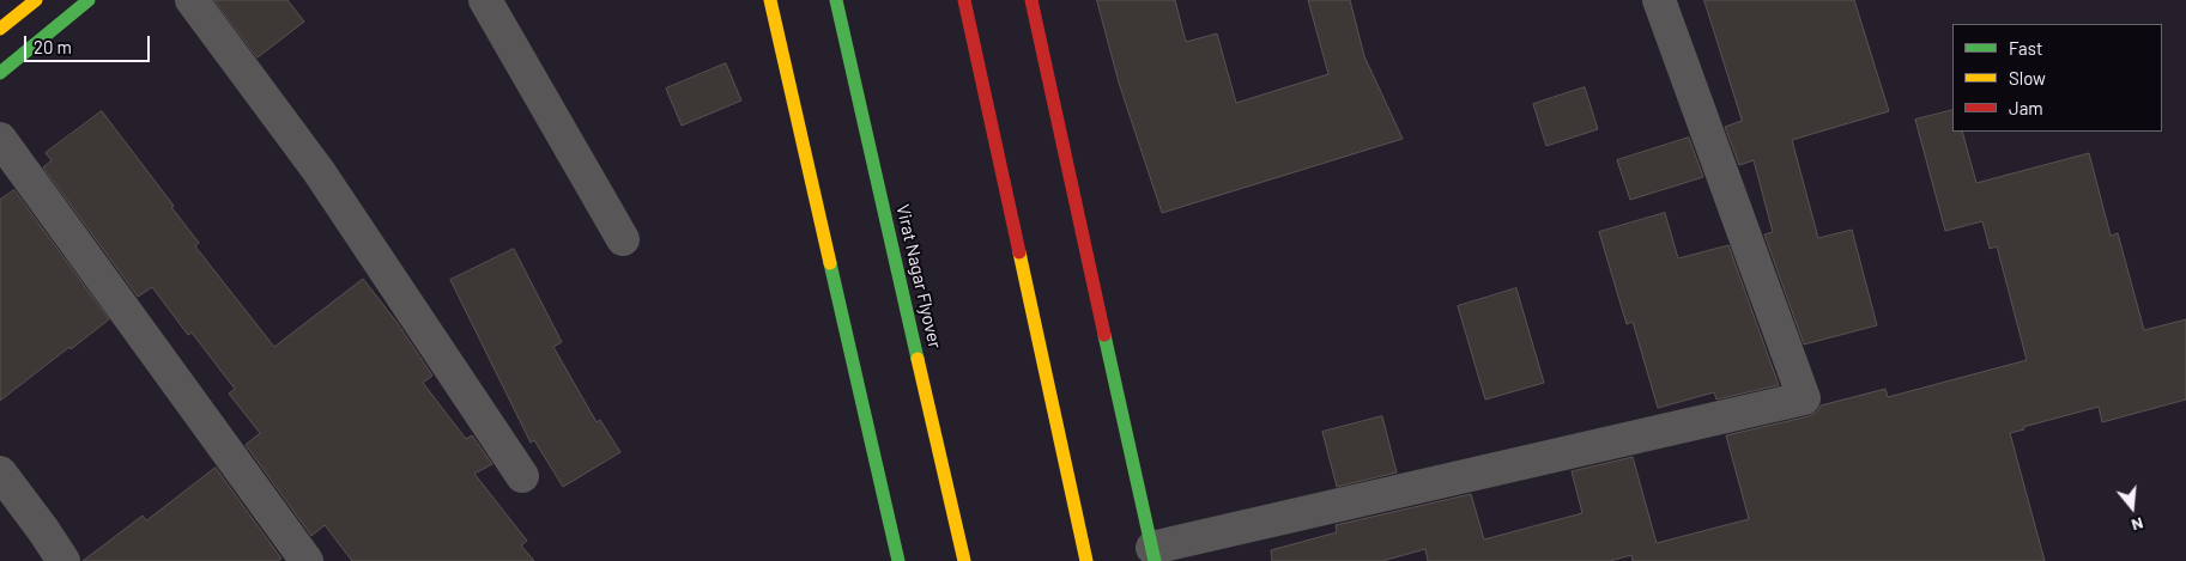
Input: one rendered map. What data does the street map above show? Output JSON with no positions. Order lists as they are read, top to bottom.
{
  "streets": {
    "main road": ["Virat Nagar Flyover"]
  },
  "legend": ["Fast", "Slow", "Jam"],
  "scale_bar": "20 m",
  "north": "bottom"
}
